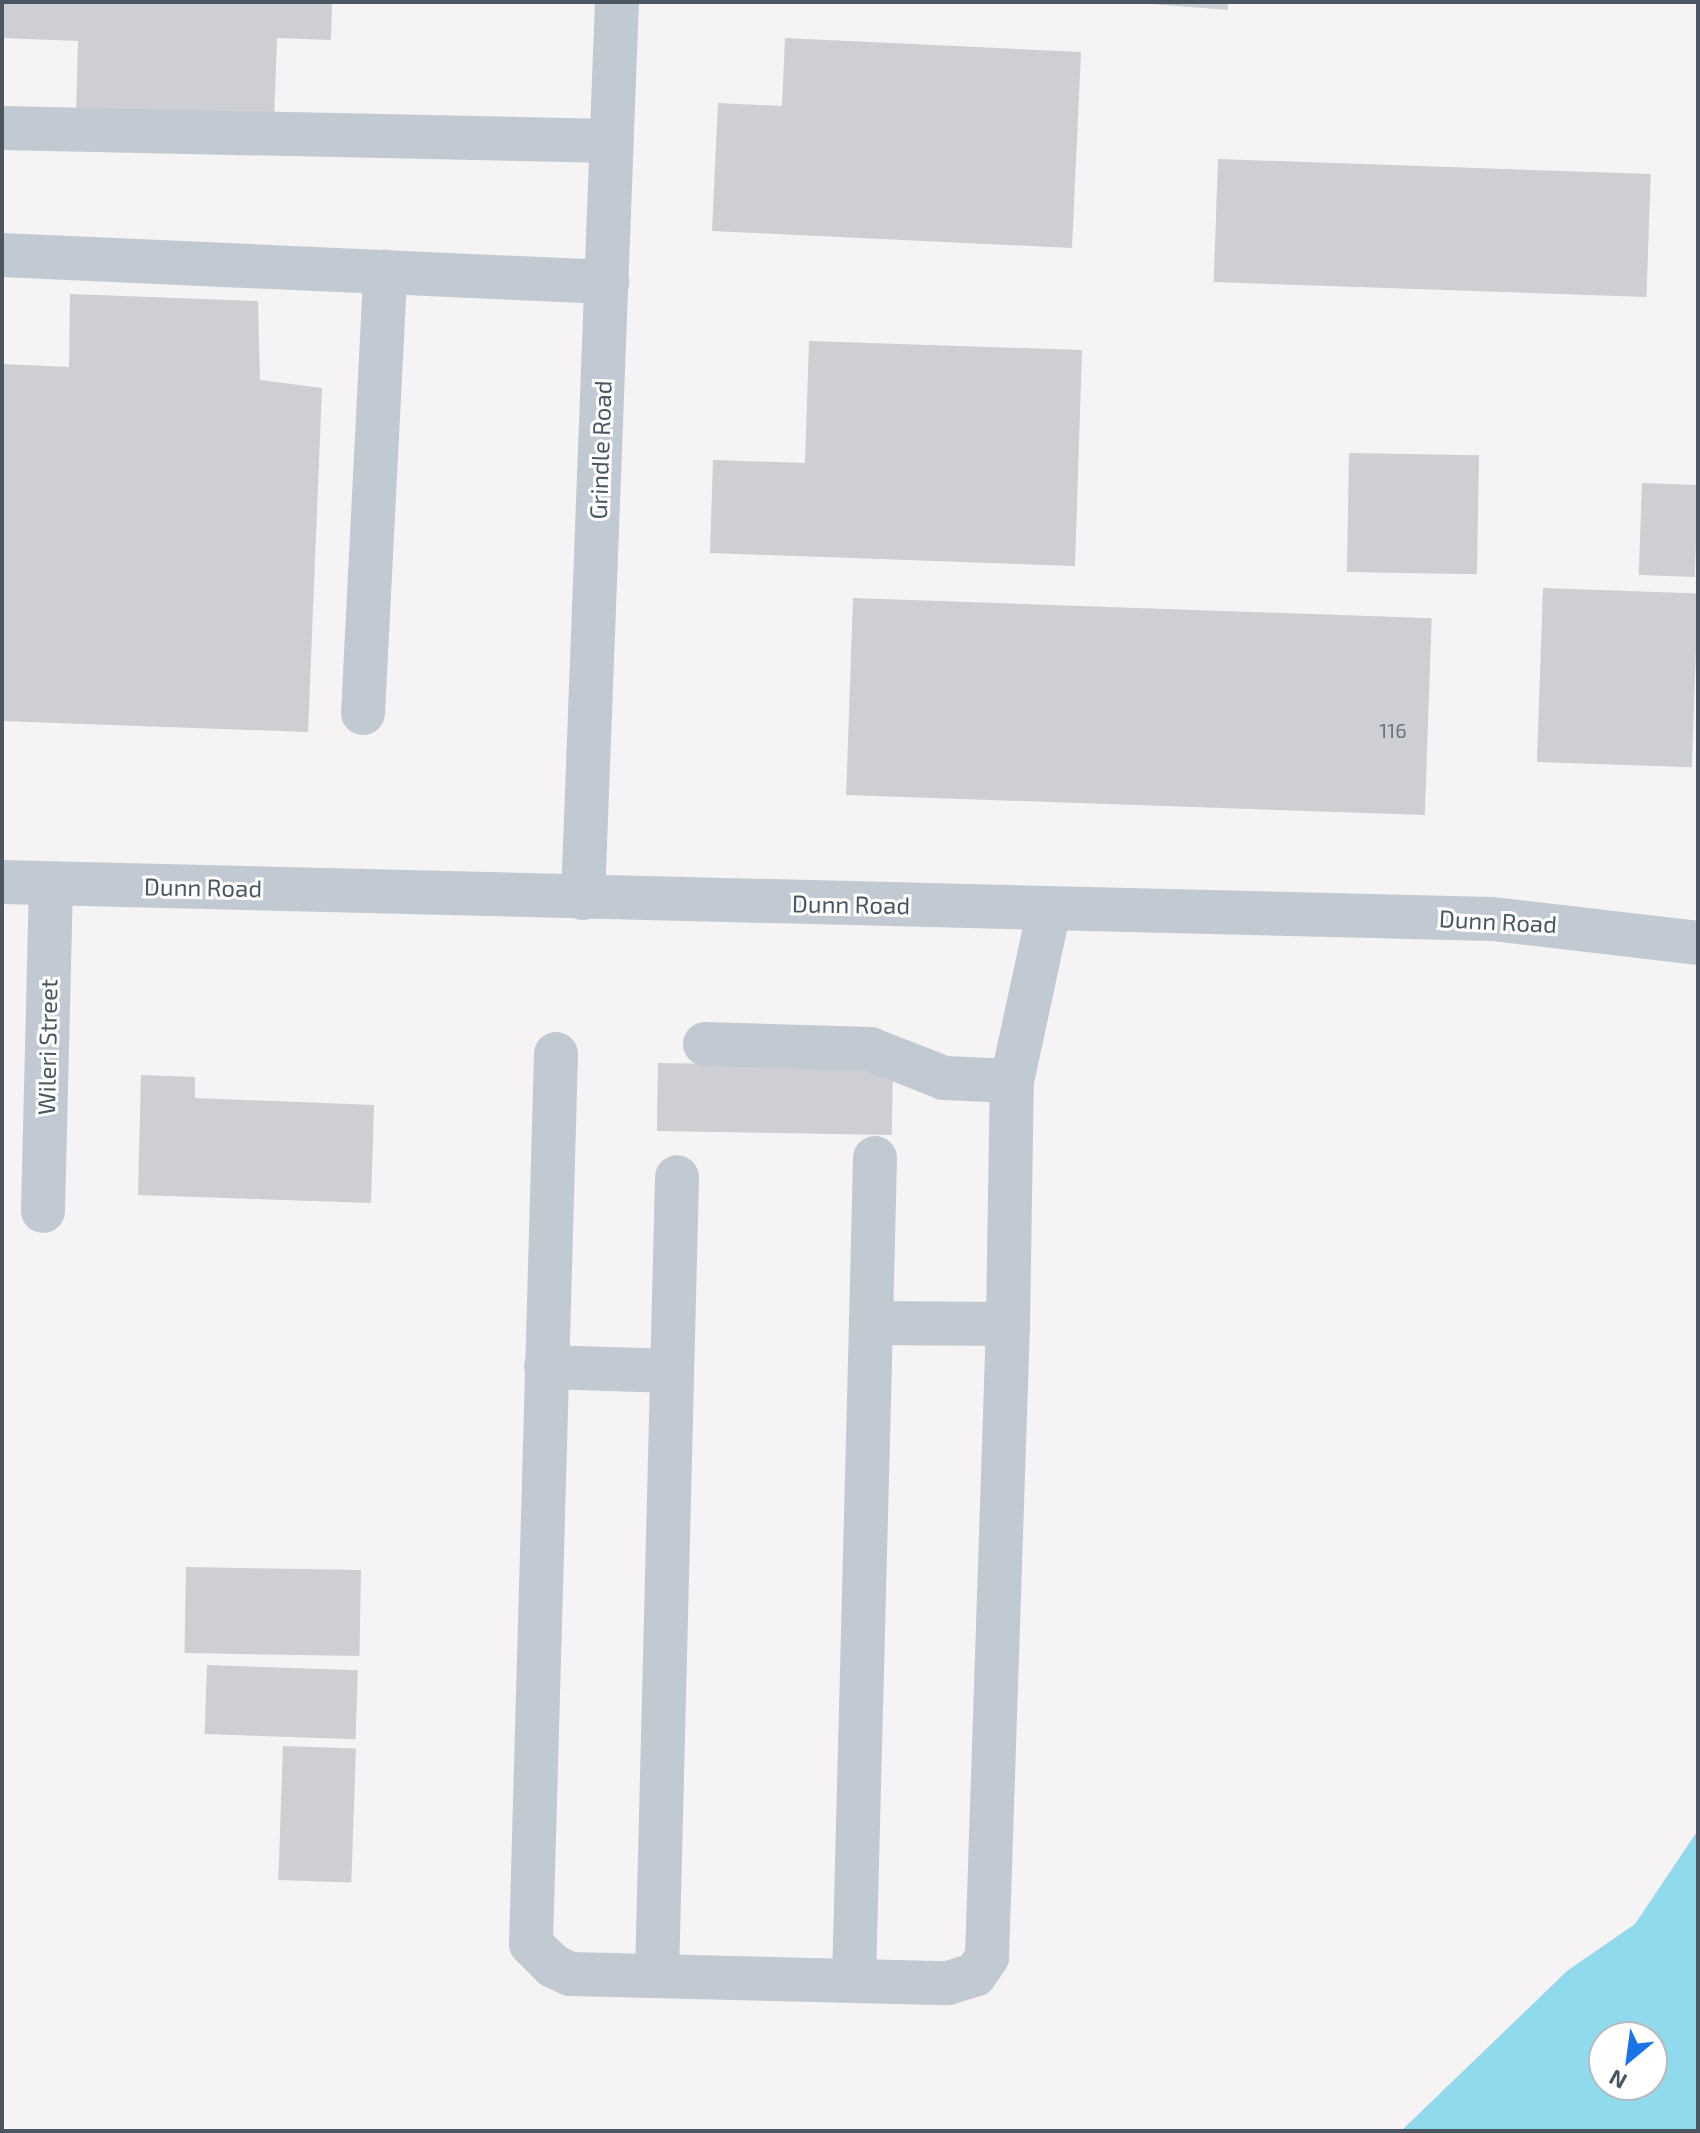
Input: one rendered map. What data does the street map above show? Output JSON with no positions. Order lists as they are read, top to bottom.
{
  "streets": {
    "street": ["Grindle Road", "Dunn Road", "Wileri Street"]
  },
  "crossings": [
    ["Grindle Road", "Dunn Road"],
    ["Dunn Road", "Wileri Street"]
  ],
  "house_numbers": ["116"],
  "north": "bottom left"
}
